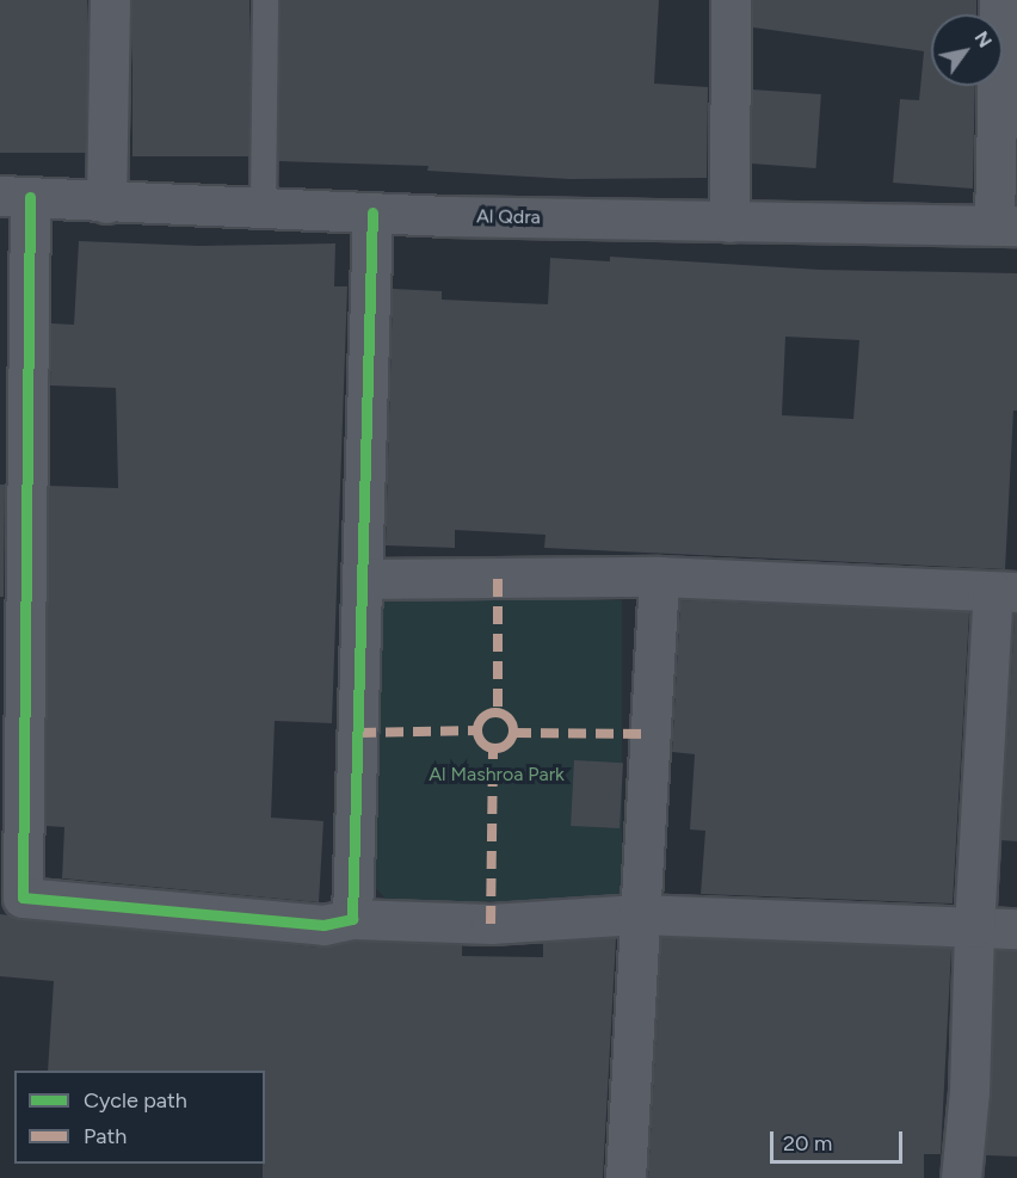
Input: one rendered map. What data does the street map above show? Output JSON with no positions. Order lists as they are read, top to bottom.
{
  "streets": {
    "street": ["Al Qdra"]
  },
  "parks": ["Al Mashroa Park"],
  "legend": ["Cycle path", "Path"],
  "scale_bar": "20 m",
  "north": "top right"
}
